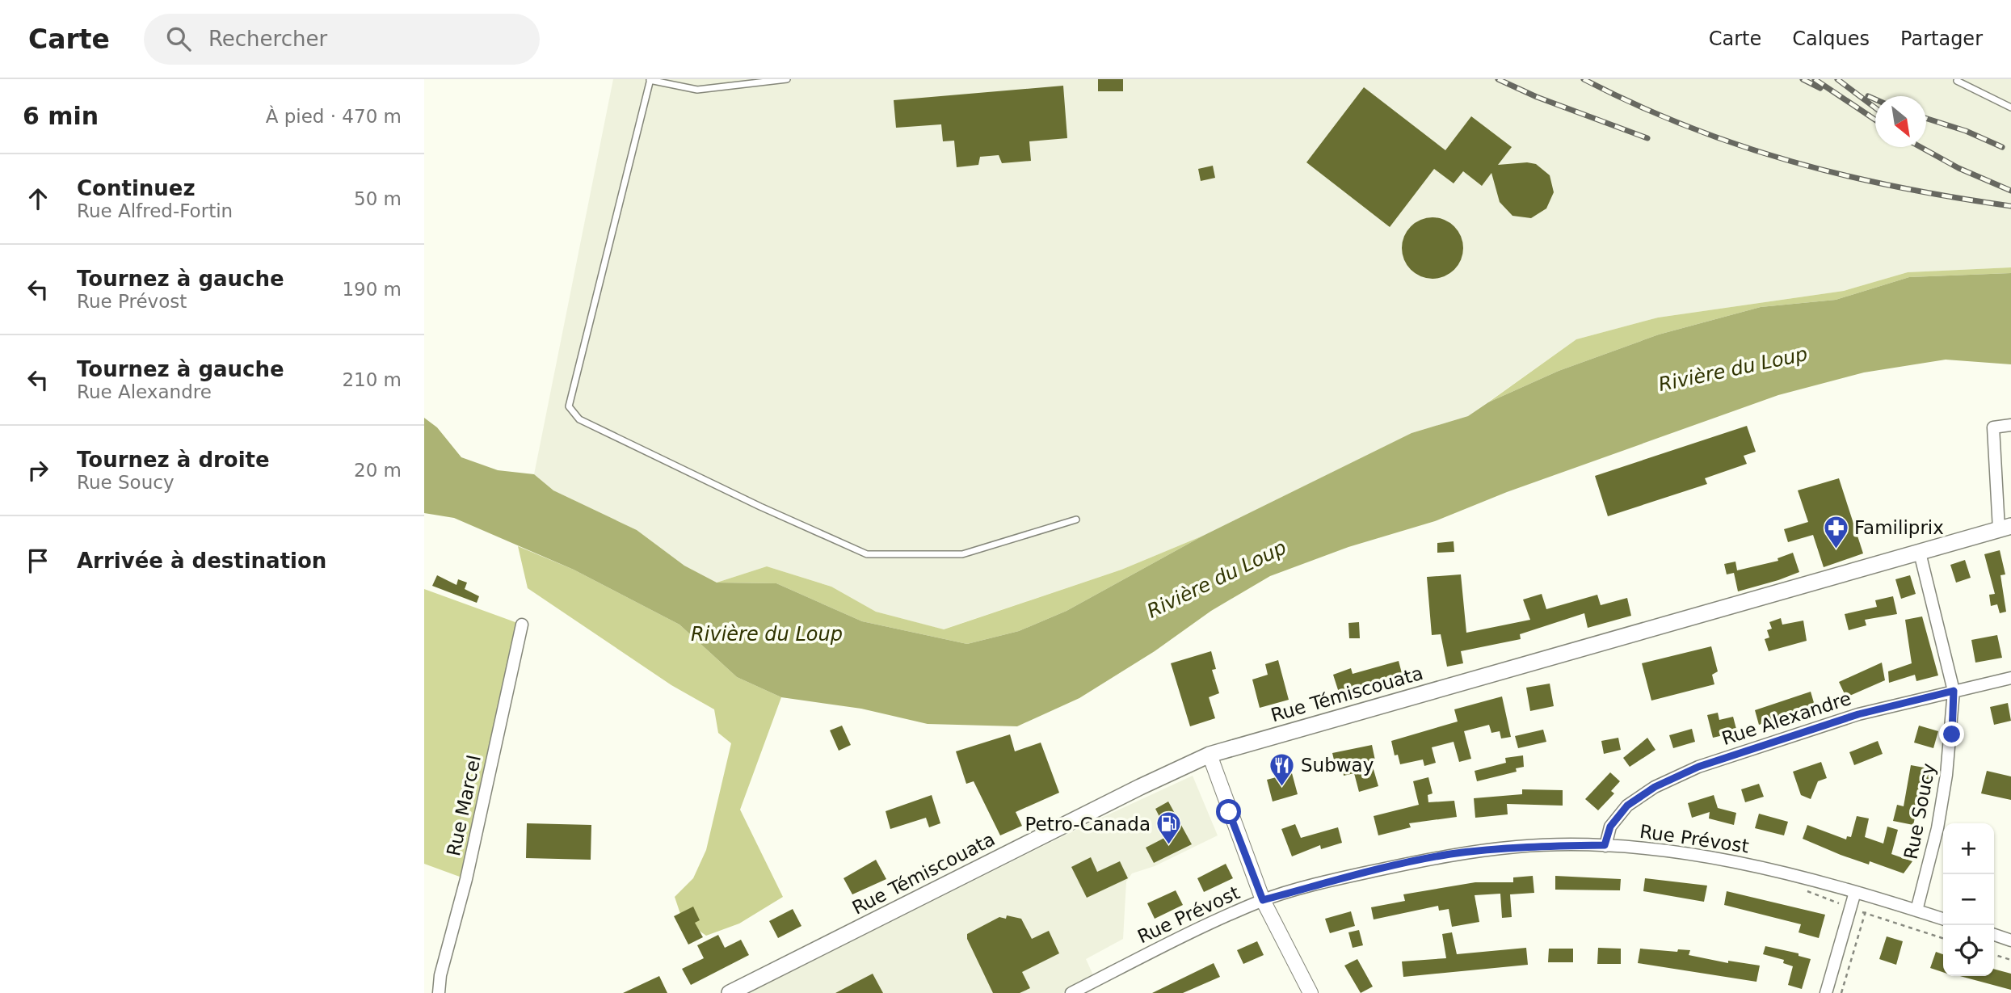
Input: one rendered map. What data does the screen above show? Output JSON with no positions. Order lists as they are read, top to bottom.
{
  "streets": {
    "main road": ["Rue Témiscouata"],
    "street": [
      "Rue Alexandre",
      "Rue Marcel",
      "Rue Soucy",
      "Rue Prévost"
    ]
  },
  "crossings": [
    ["Rue Témiscouata", "Rue Soucy"],
    ["Rue Alexandre", "Rue Soucy"],
    ["Rue Alexandre", "Rue Prévost"],
    ["Rue Soucy", "Rue Prévost"]
  ],
  "water": ["Rivière du Loup"],
  "places": {
    "pharmacy": ["Familiprix"],
    "restaurant": ["Subway"],
    "fuel station": ["Petro-Canada"]
  },
  "north": "bottom right",
  "page": {
    "header": "Carte",
    "search": "Rechercher",
    "nav": ["Carte", "Calques", "Partager"],
    "heading": ["6 min", "À pied · 470 m"],
    "list": [
      ["Continuez", "Rue Alfred-Fortin", "50 m"],
      ["Tournez à gauche", "Rue Prévost", "190 m"],
      ["Tournez à gauche", "Rue Alexandre", "210 m"],
      ["Tournez à droite", "Rue Soucy", "20 m"],
      "Arrivée à destination"
    ],
    "map_buttons": ["+", "−"]
  }
}
